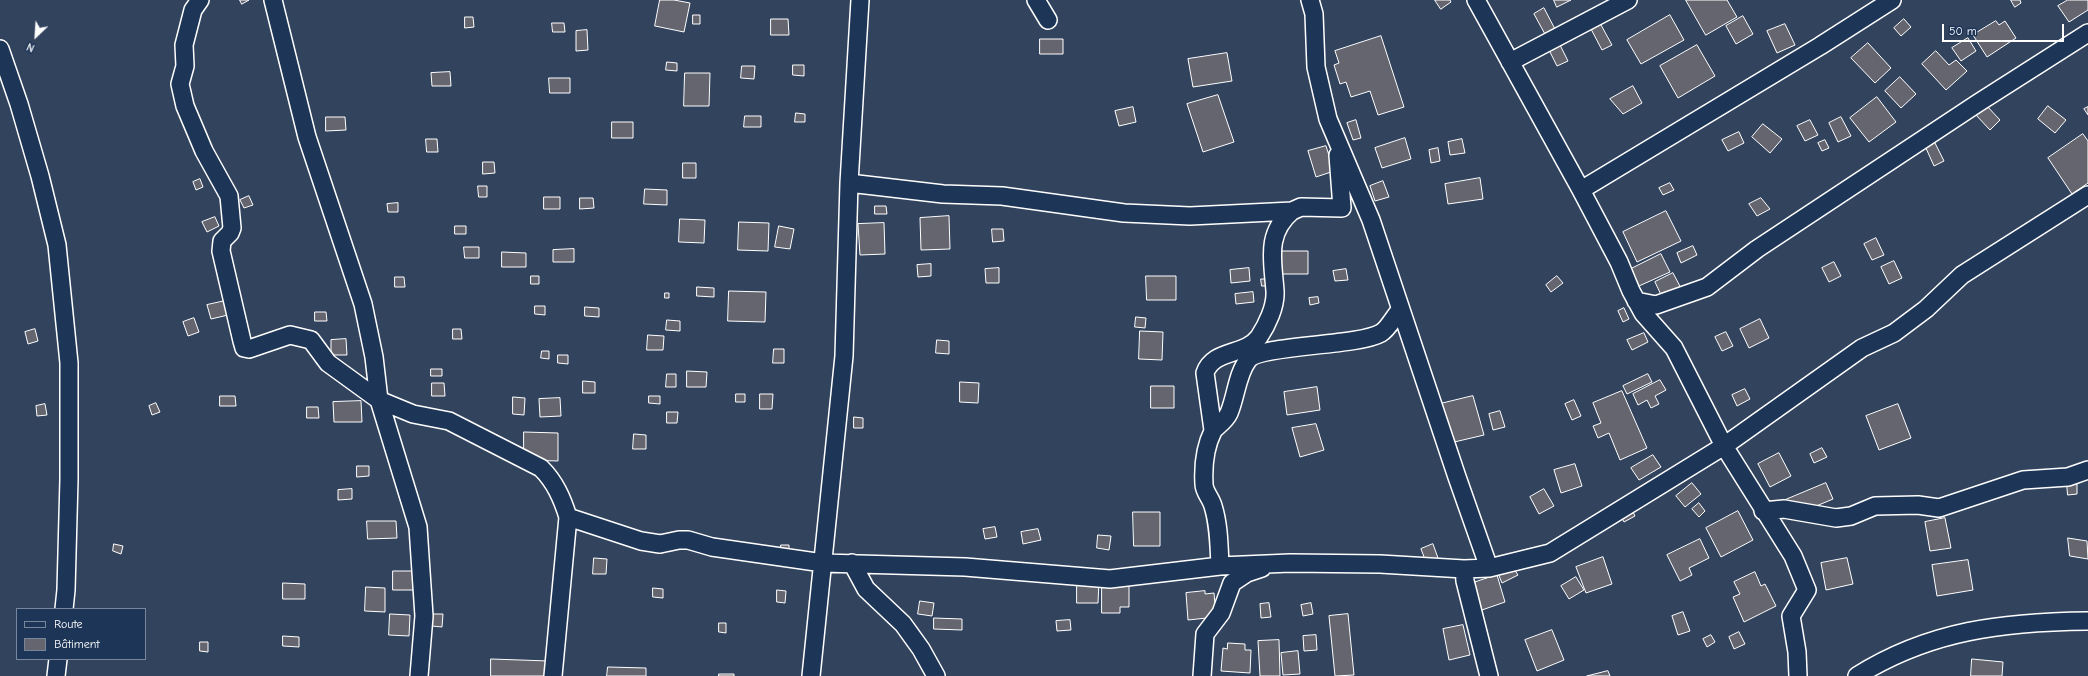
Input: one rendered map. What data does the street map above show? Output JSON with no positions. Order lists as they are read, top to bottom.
{
  "legend": ["Route", "Bâtiment"],
  "scale_bar": "50 m",
  "north": "bottom left"
}
